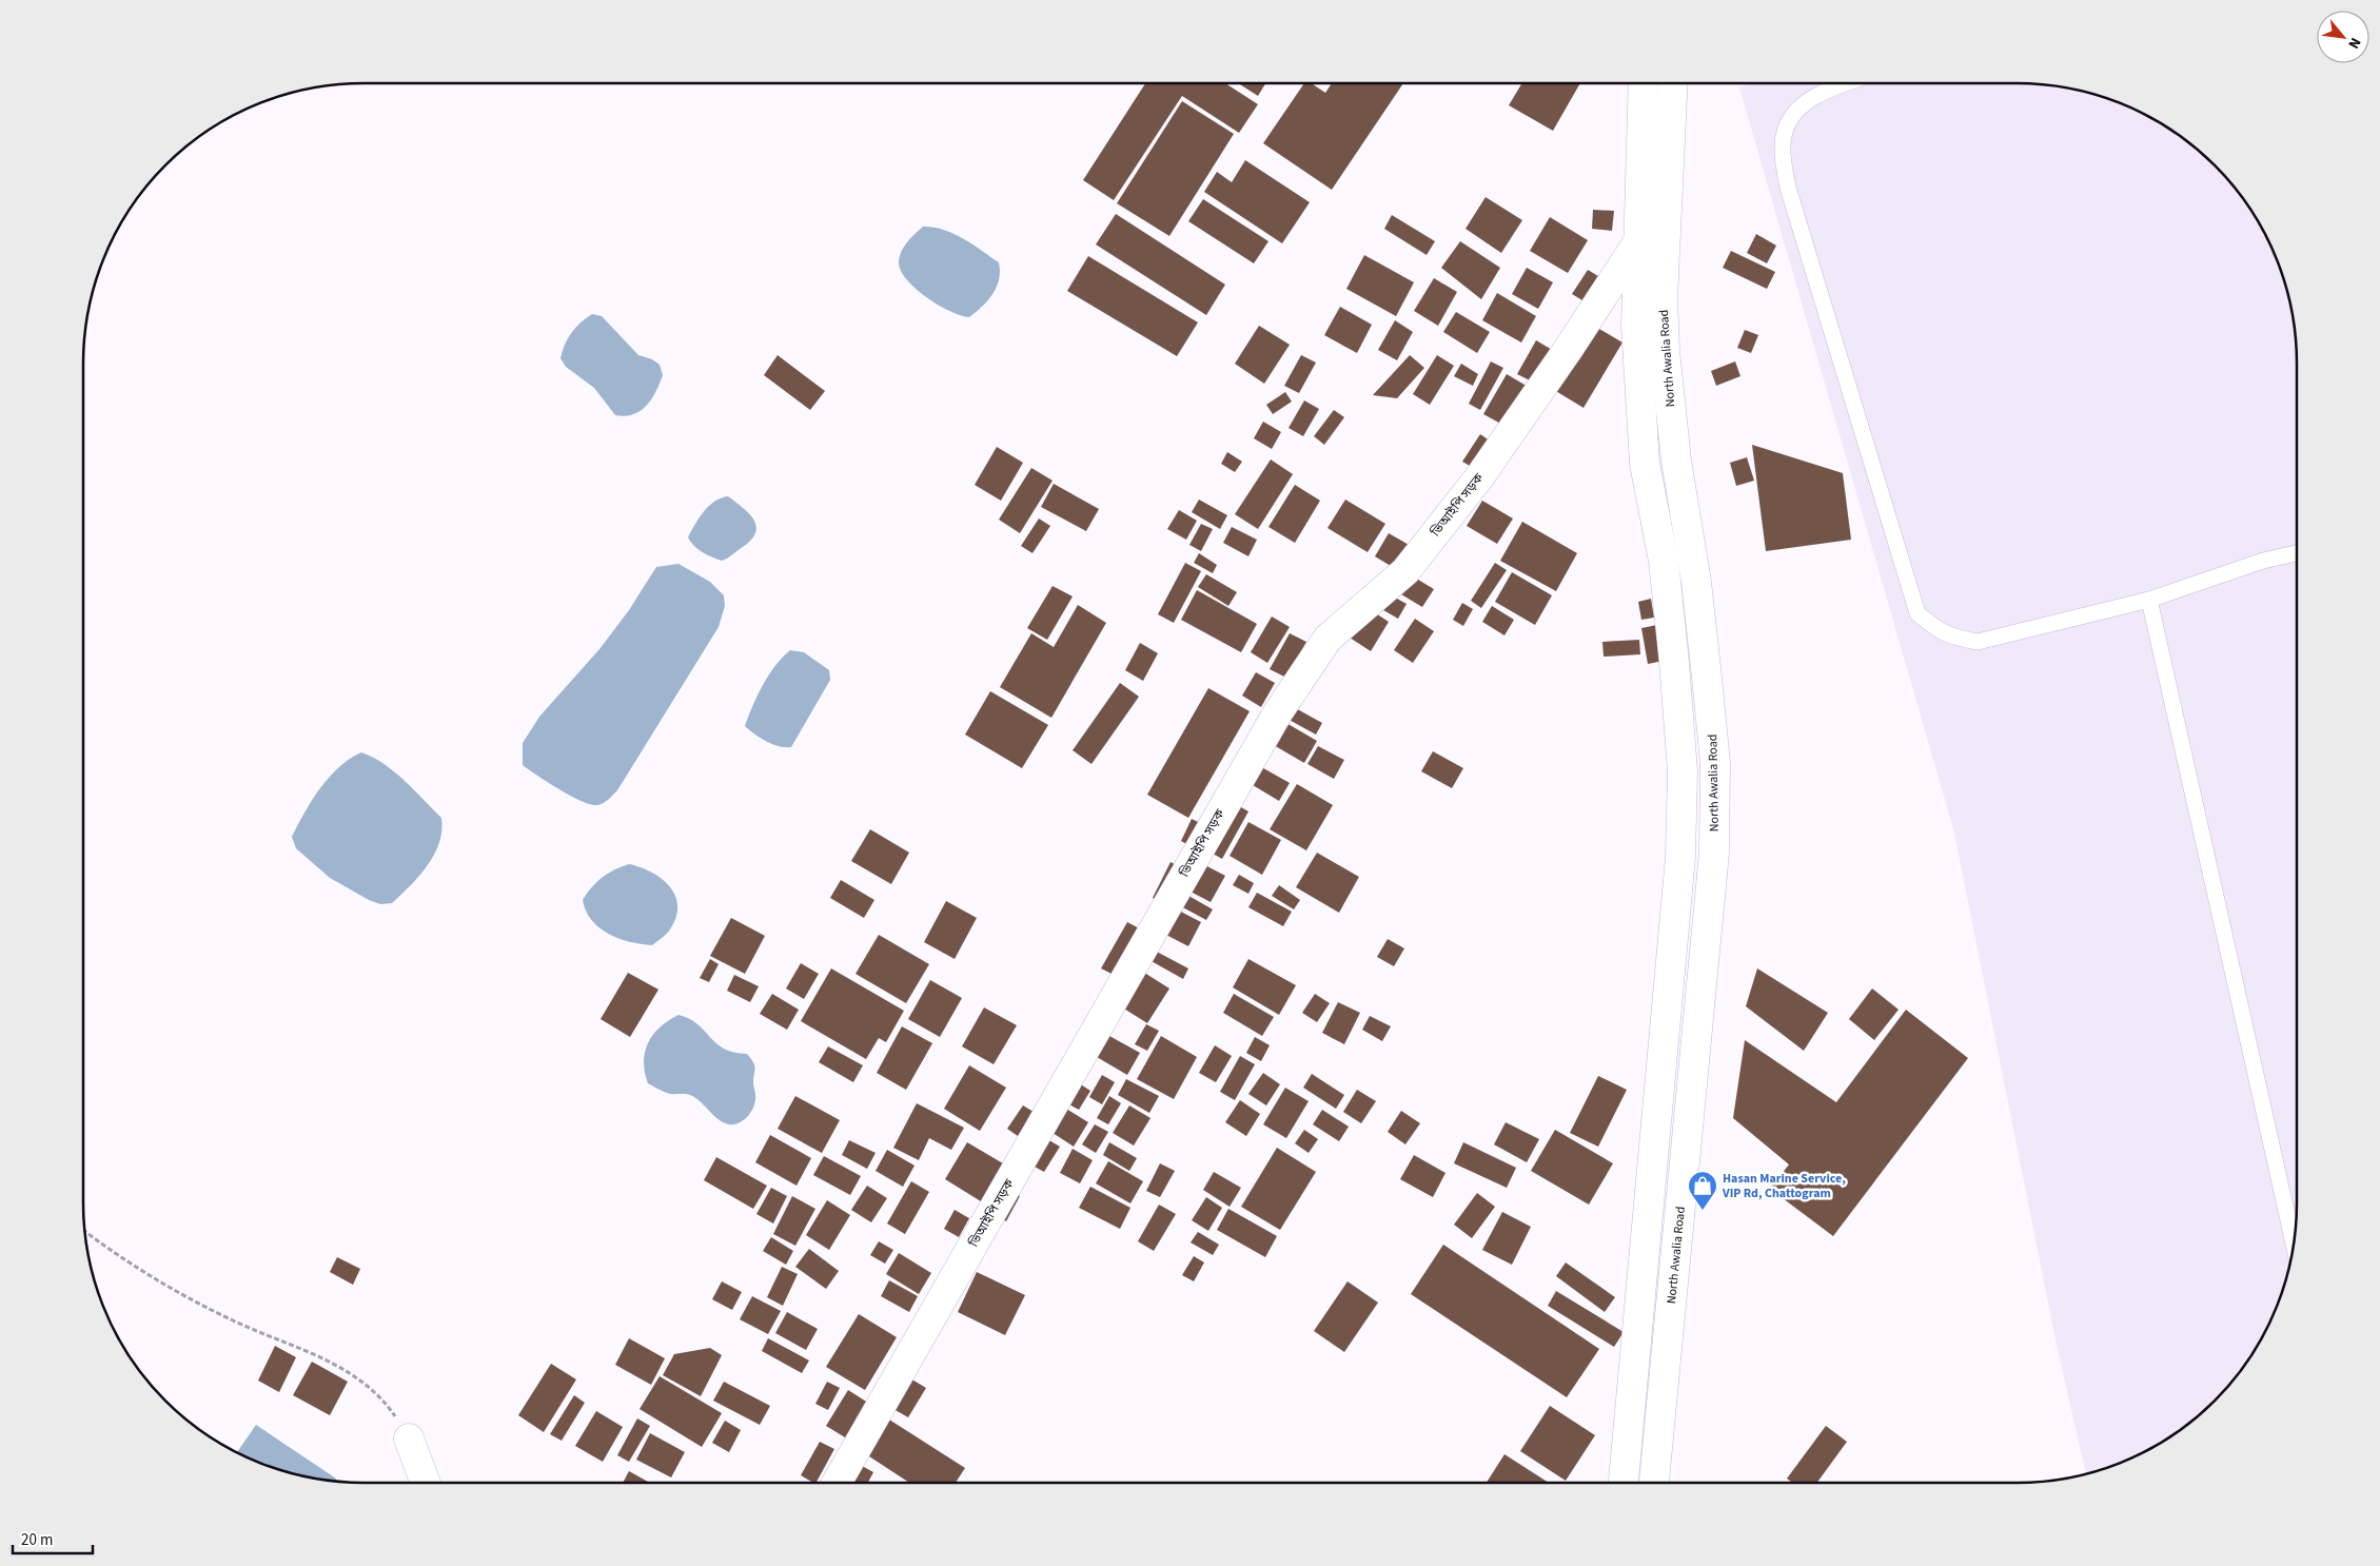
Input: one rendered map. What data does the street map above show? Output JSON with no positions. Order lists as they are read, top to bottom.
{
  "streets": {
    "main road": ["North Awalia Road", "ভিআইপি সড়ক"]
  },
  "crossings": [
    ["North Awalia Road", "ভিআইপি সড়ক"]
  ],
  "places": {
    "shop": ["Hasan Marine Service, VIP Rd, Chattogram"]
  },
  "scale_bar": "20 m",
  "north": "bottom right"
}
